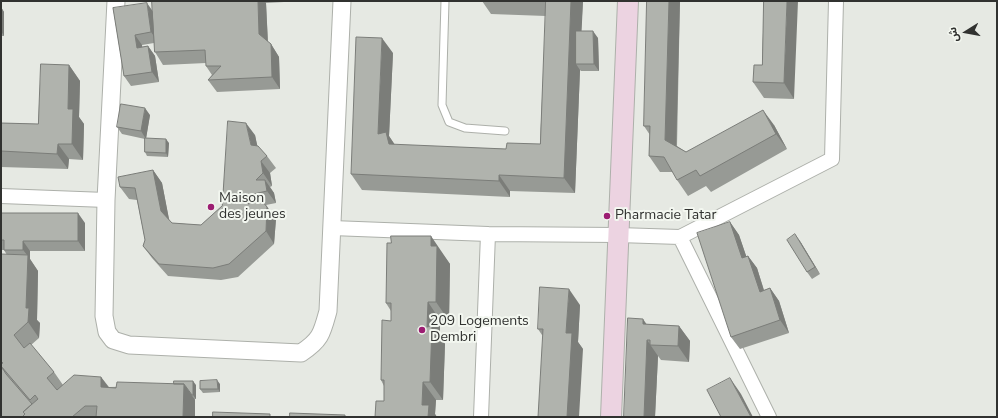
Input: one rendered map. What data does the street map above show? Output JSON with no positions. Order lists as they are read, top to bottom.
{
  "places": ["Maison des jeunes", "Pharmacie Tatar", "209 Logements Dembri"],
  "north": "left"
}
